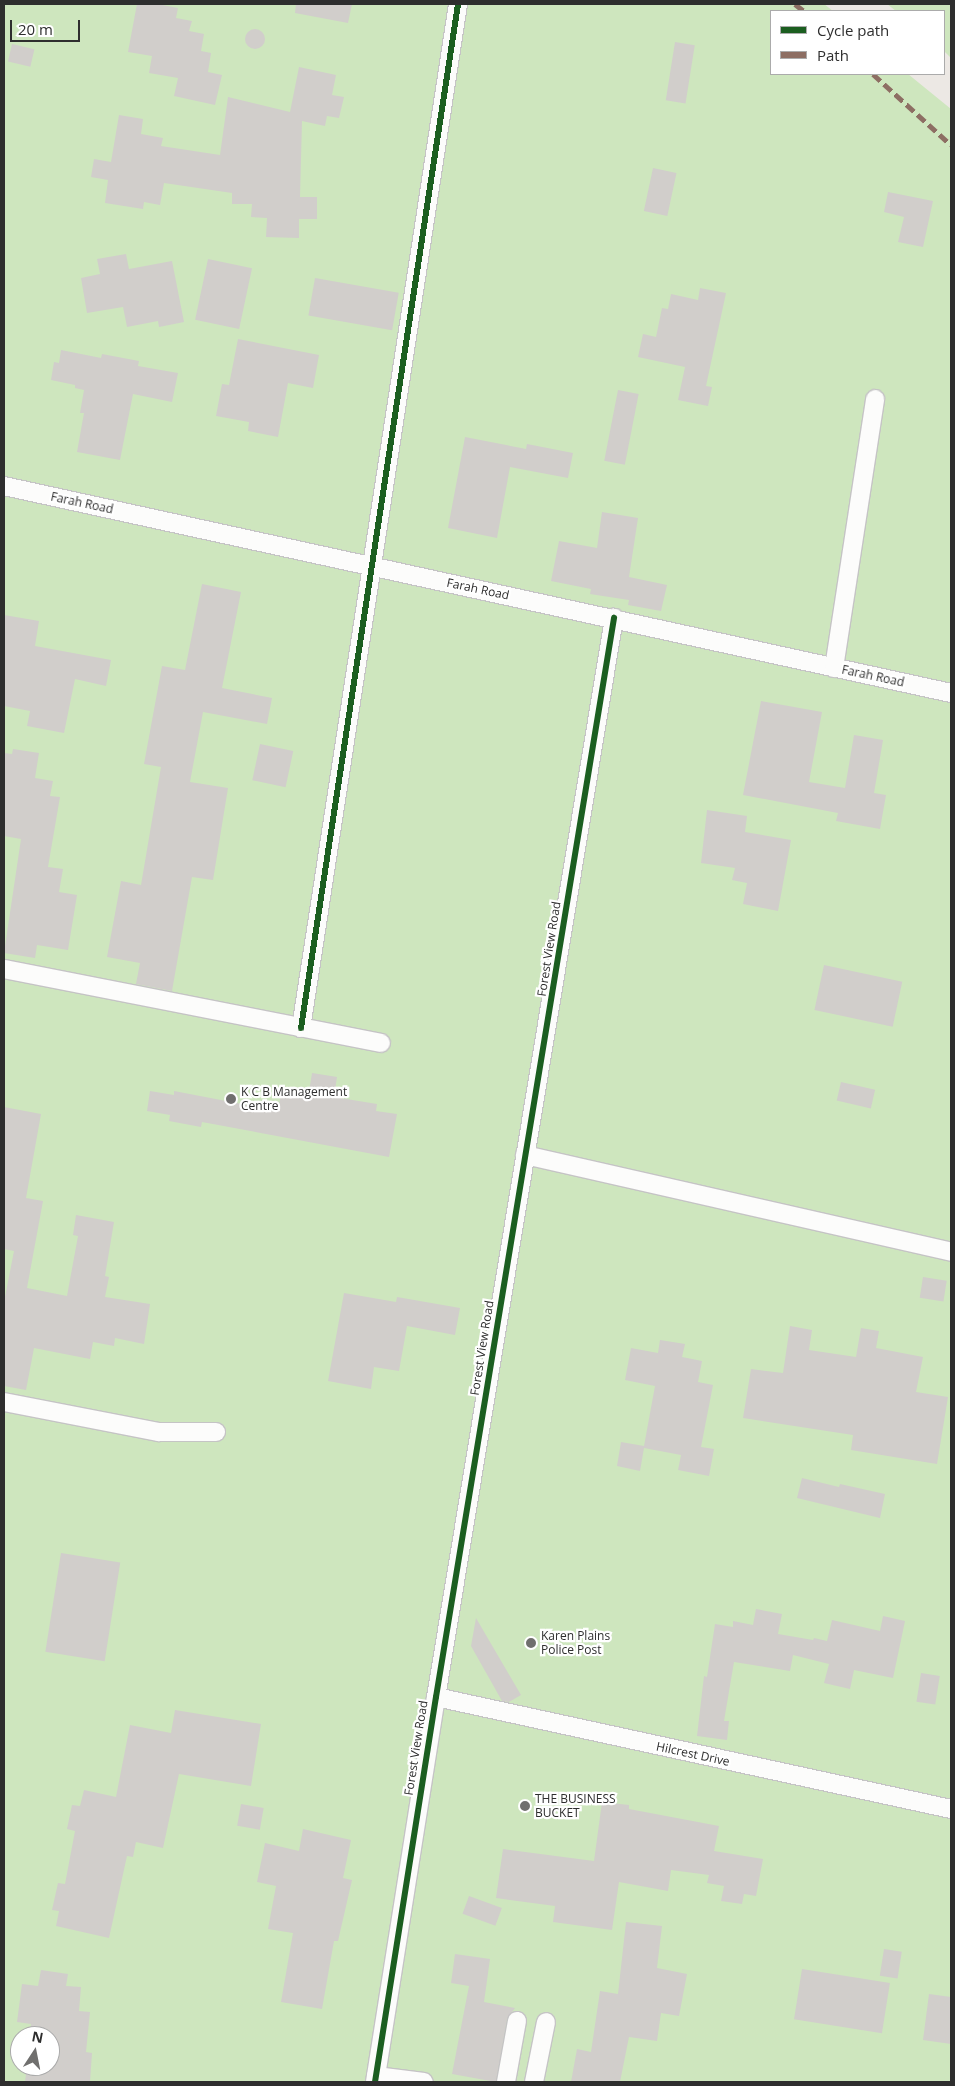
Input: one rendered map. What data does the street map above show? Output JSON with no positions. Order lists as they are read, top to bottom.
{
  "streets": {
    "street": ["Farah Road", "Forest View Road", "Hilcrest Drive"]
  },
  "crossings": [
    ["Farah Road", "Forest View Road"],
    ["Forest View Road", "Hilcrest Drive"]
  ],
  "places": ["K C B Management Centre", "Karen Plains Police Post", "THE BUSINESS BUCKET"],
  "legend": ["Cycle path", "Path"],
  "scale_bar": "20 m",
  "north": "top"
}
